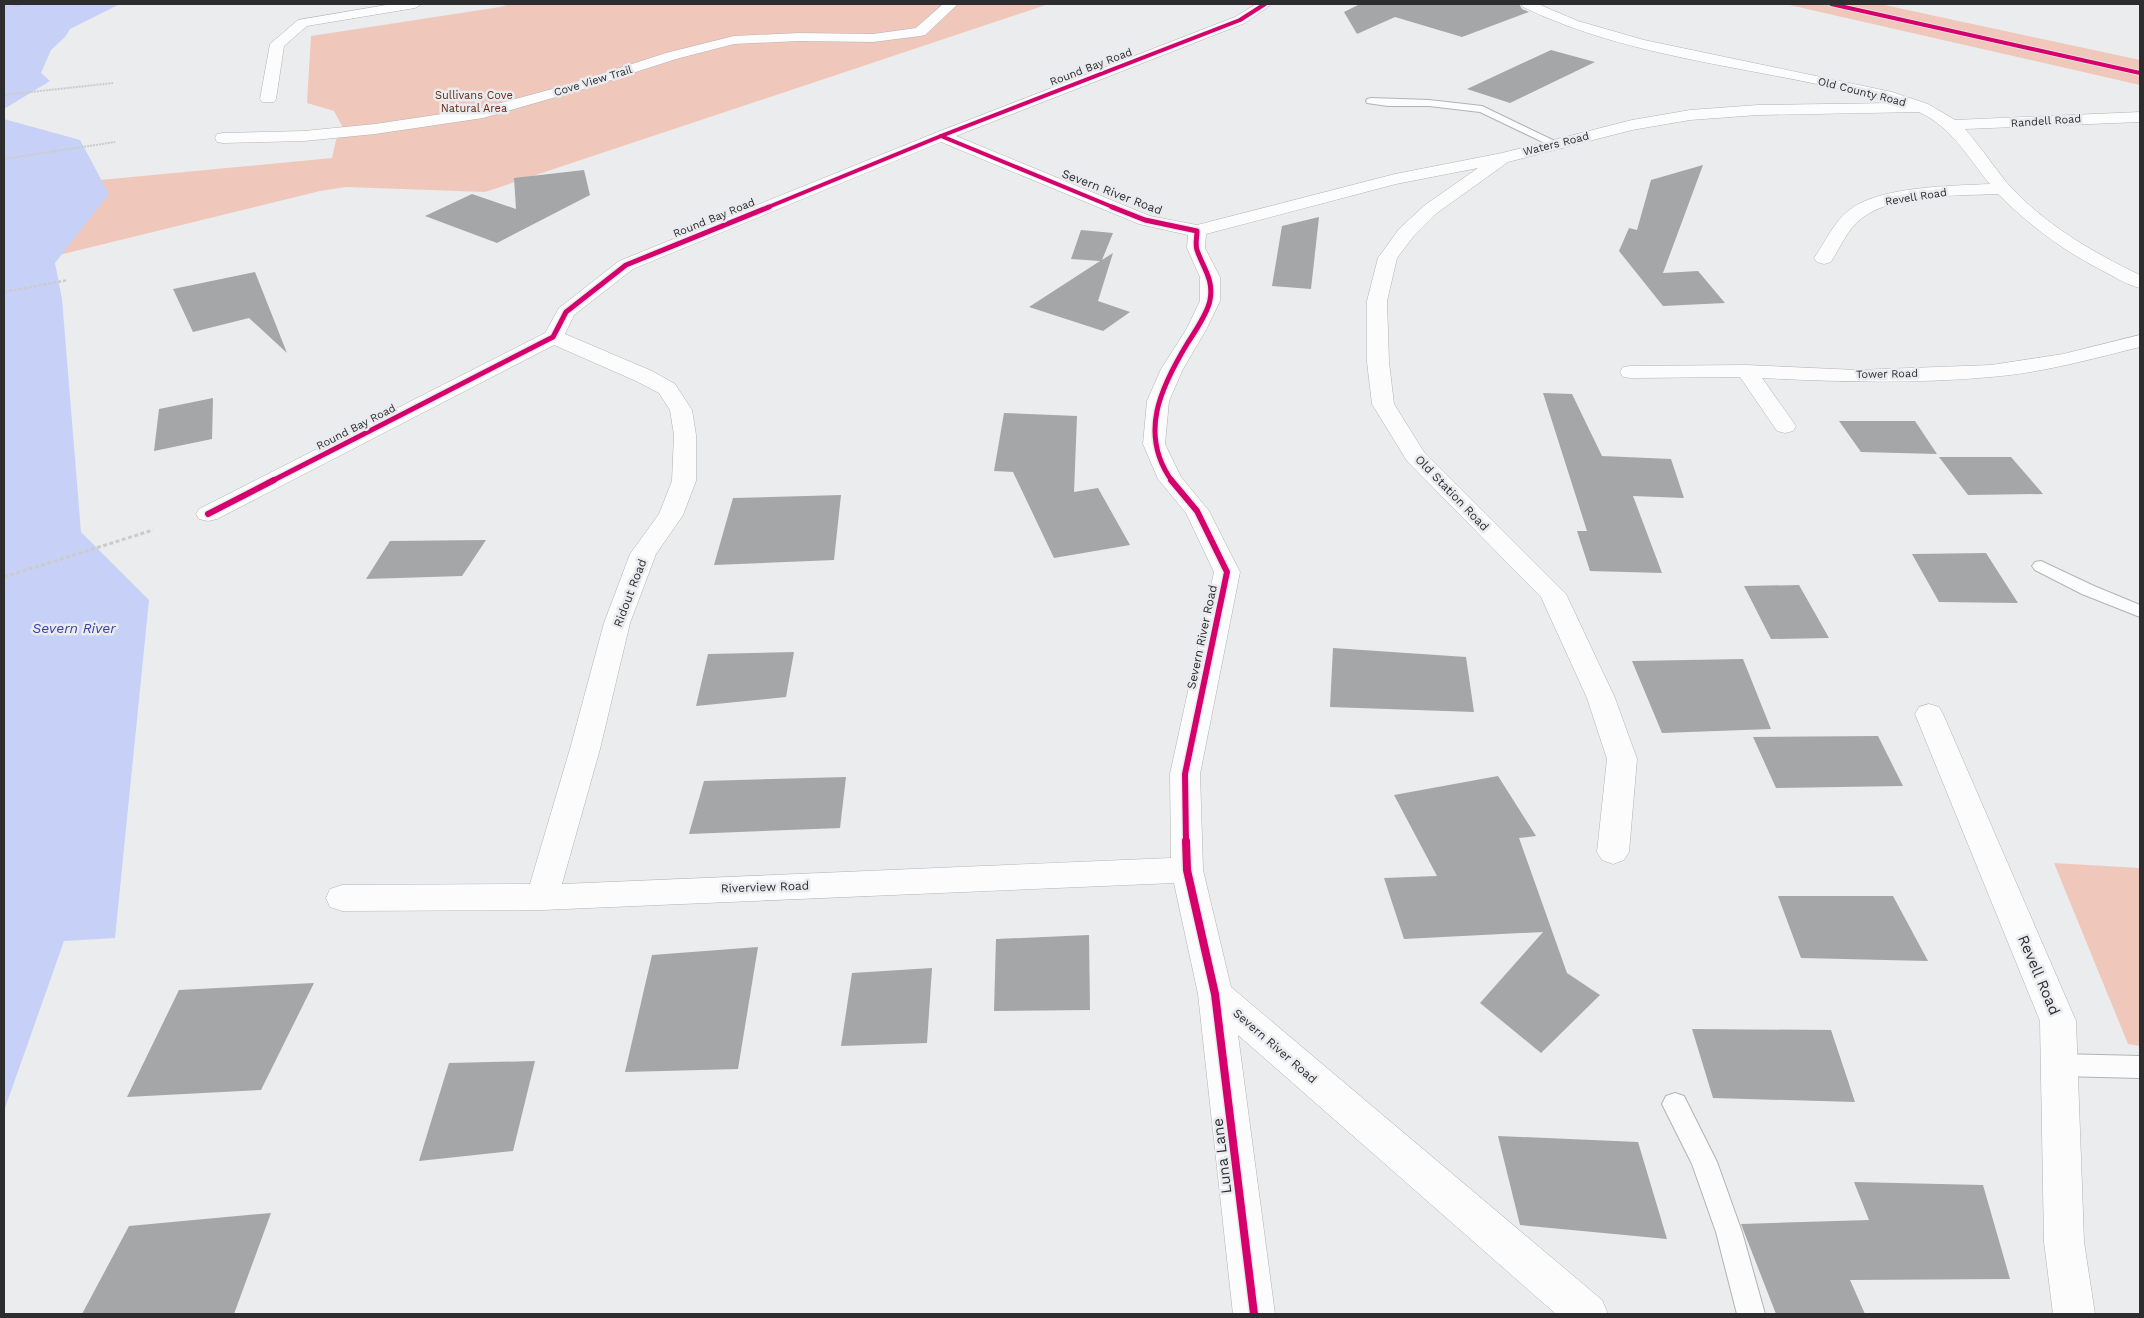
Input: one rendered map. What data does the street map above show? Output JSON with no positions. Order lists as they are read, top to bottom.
{
  "streets": {
    "street": [
      "Round Bay Road",
      "Cove View Trail",
      "Old County Road",
      "Randell Road",
      "Waters Road",
      "Severn River Road",
      "Revell Road",
      "Tower Road",
      "Old Station Road",
      "Ridout Road",
      "Riverview Road",
      "Luna Lane"
    ]
  },
  "crossings": [
    ["Round Bay Road", "Severn River Road"],
    ["Round Bay Road", "Ridout Road"],
    ["Old County Road", "Randell Road"],
    ["Old County Road", "Waters Road"],
    ["Old County Road", "Revell Road"],
    ["Waters Road", "Severn River Road"],
    ["Waters Road", "Old Station Road"],
    ["Severn River Road", "Riverview Road"],
    ["Severn River Road", "Luna Lane"],
    ["Ridout Road", "Riverview Road"]
  ],
  "water": ["Severn River"],
  "parks": ["Sullivans Cove Natural Area"]
}
